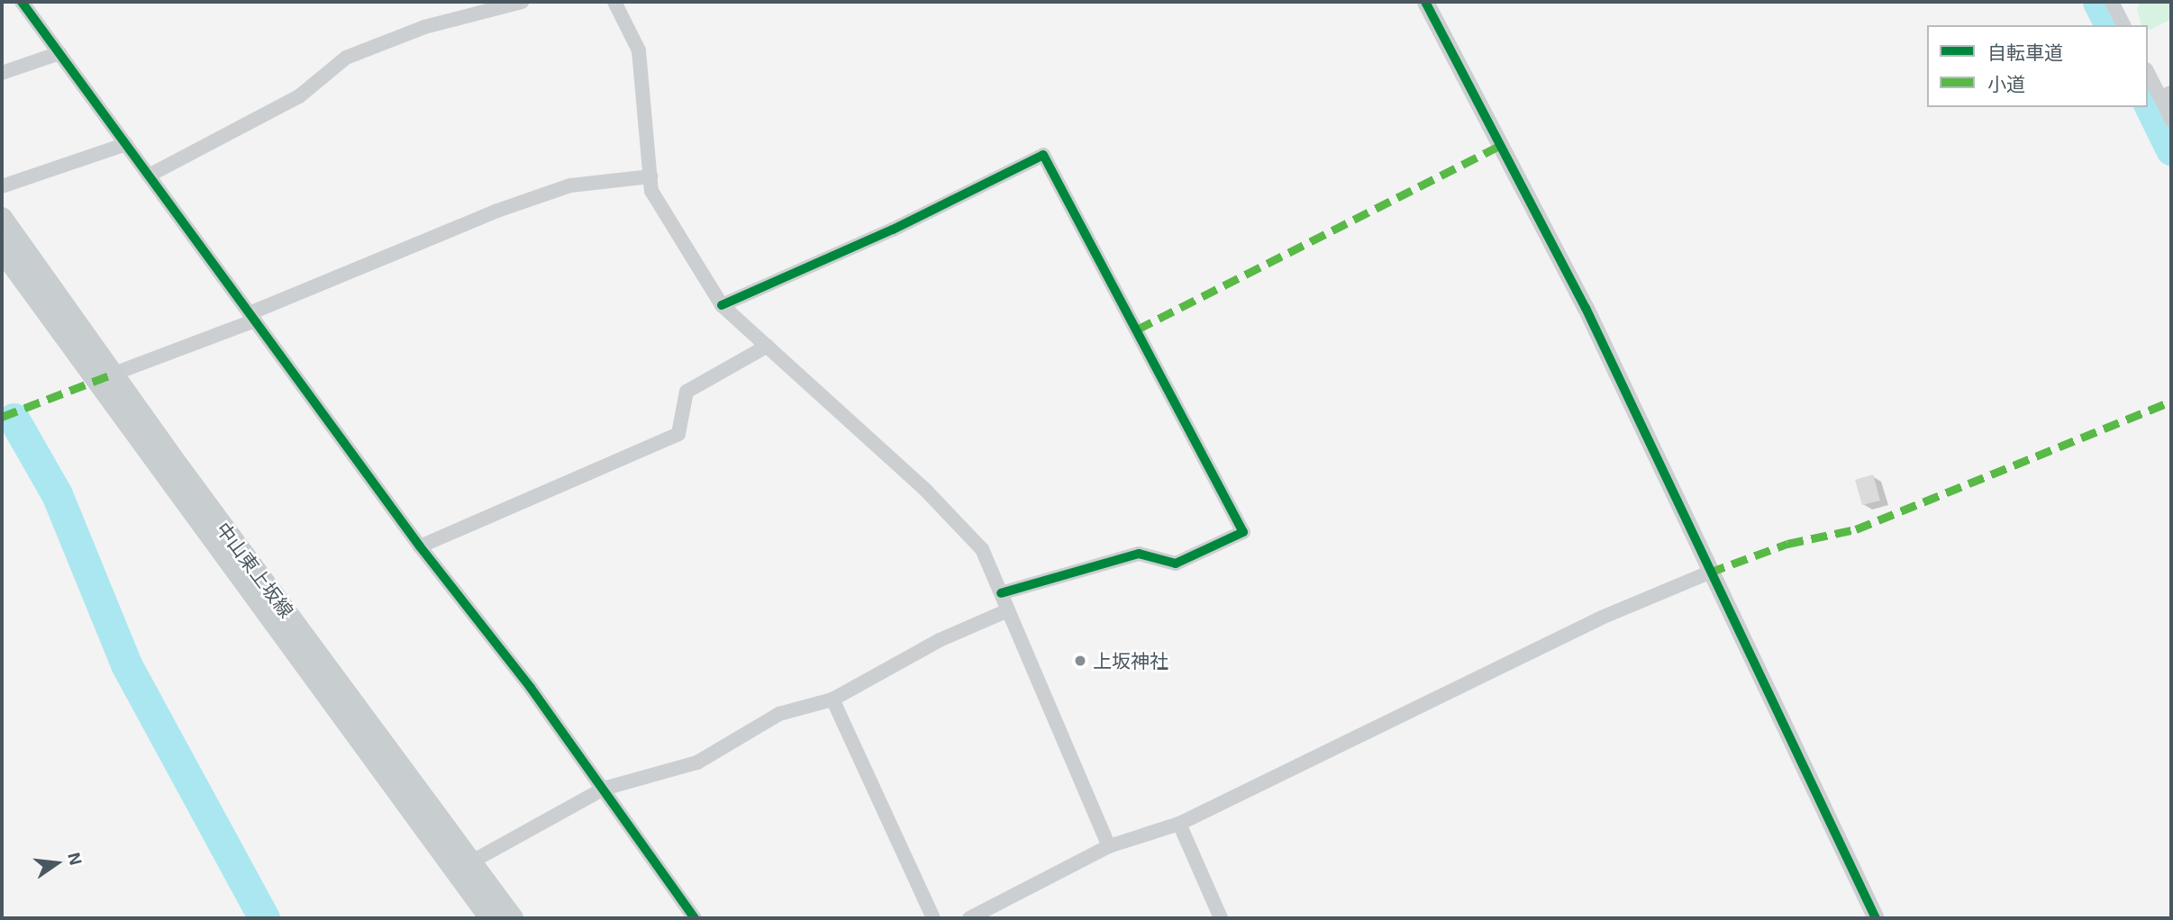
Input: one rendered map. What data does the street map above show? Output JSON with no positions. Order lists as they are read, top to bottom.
{
  "streets": {
    "main road": ["中山東上坂線"]
  },
  "places": ["上坂神社"],
  "legend": ["自転車道", "小道"],
  "north": "right"
}
